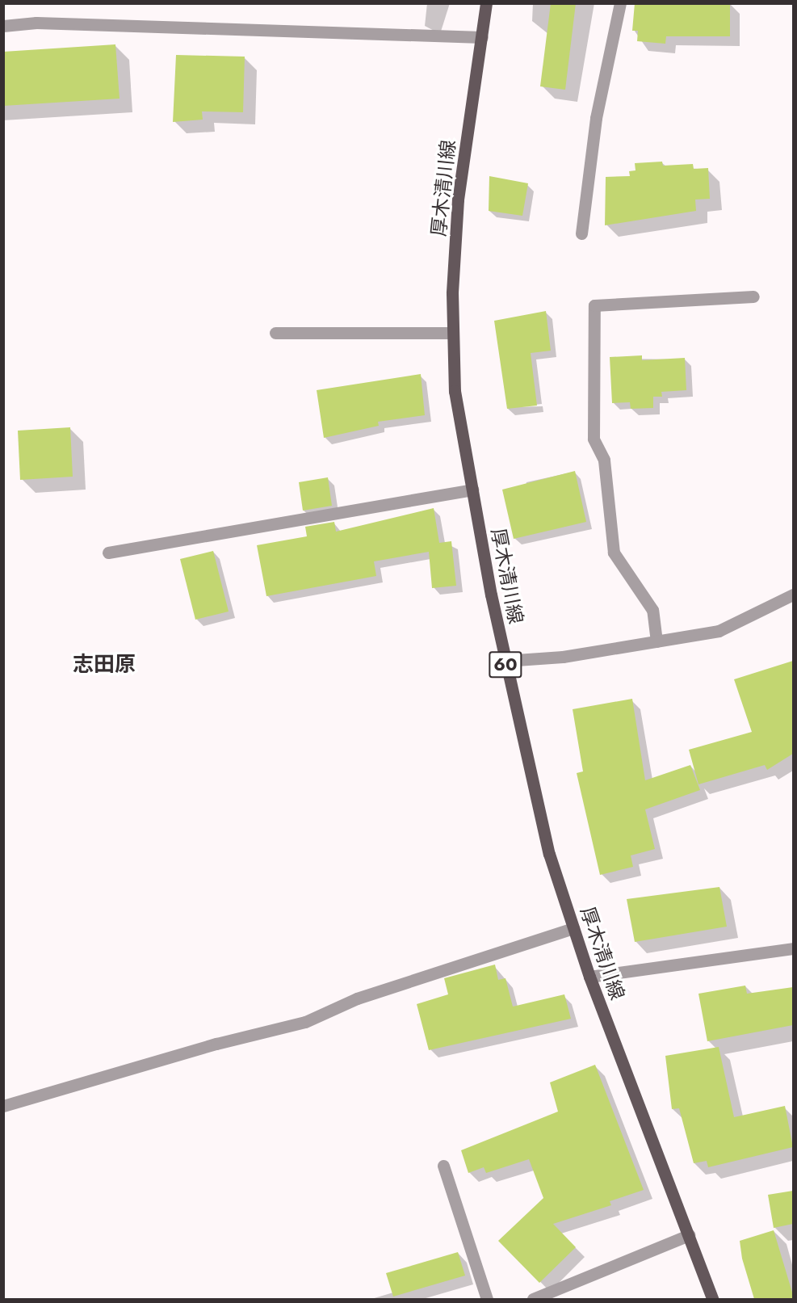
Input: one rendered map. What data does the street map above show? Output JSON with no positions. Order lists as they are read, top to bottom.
{
  "streets": {
    "main road": ["厚木清川線", "60"]
  },
  "districts": ["志田原"]
}
